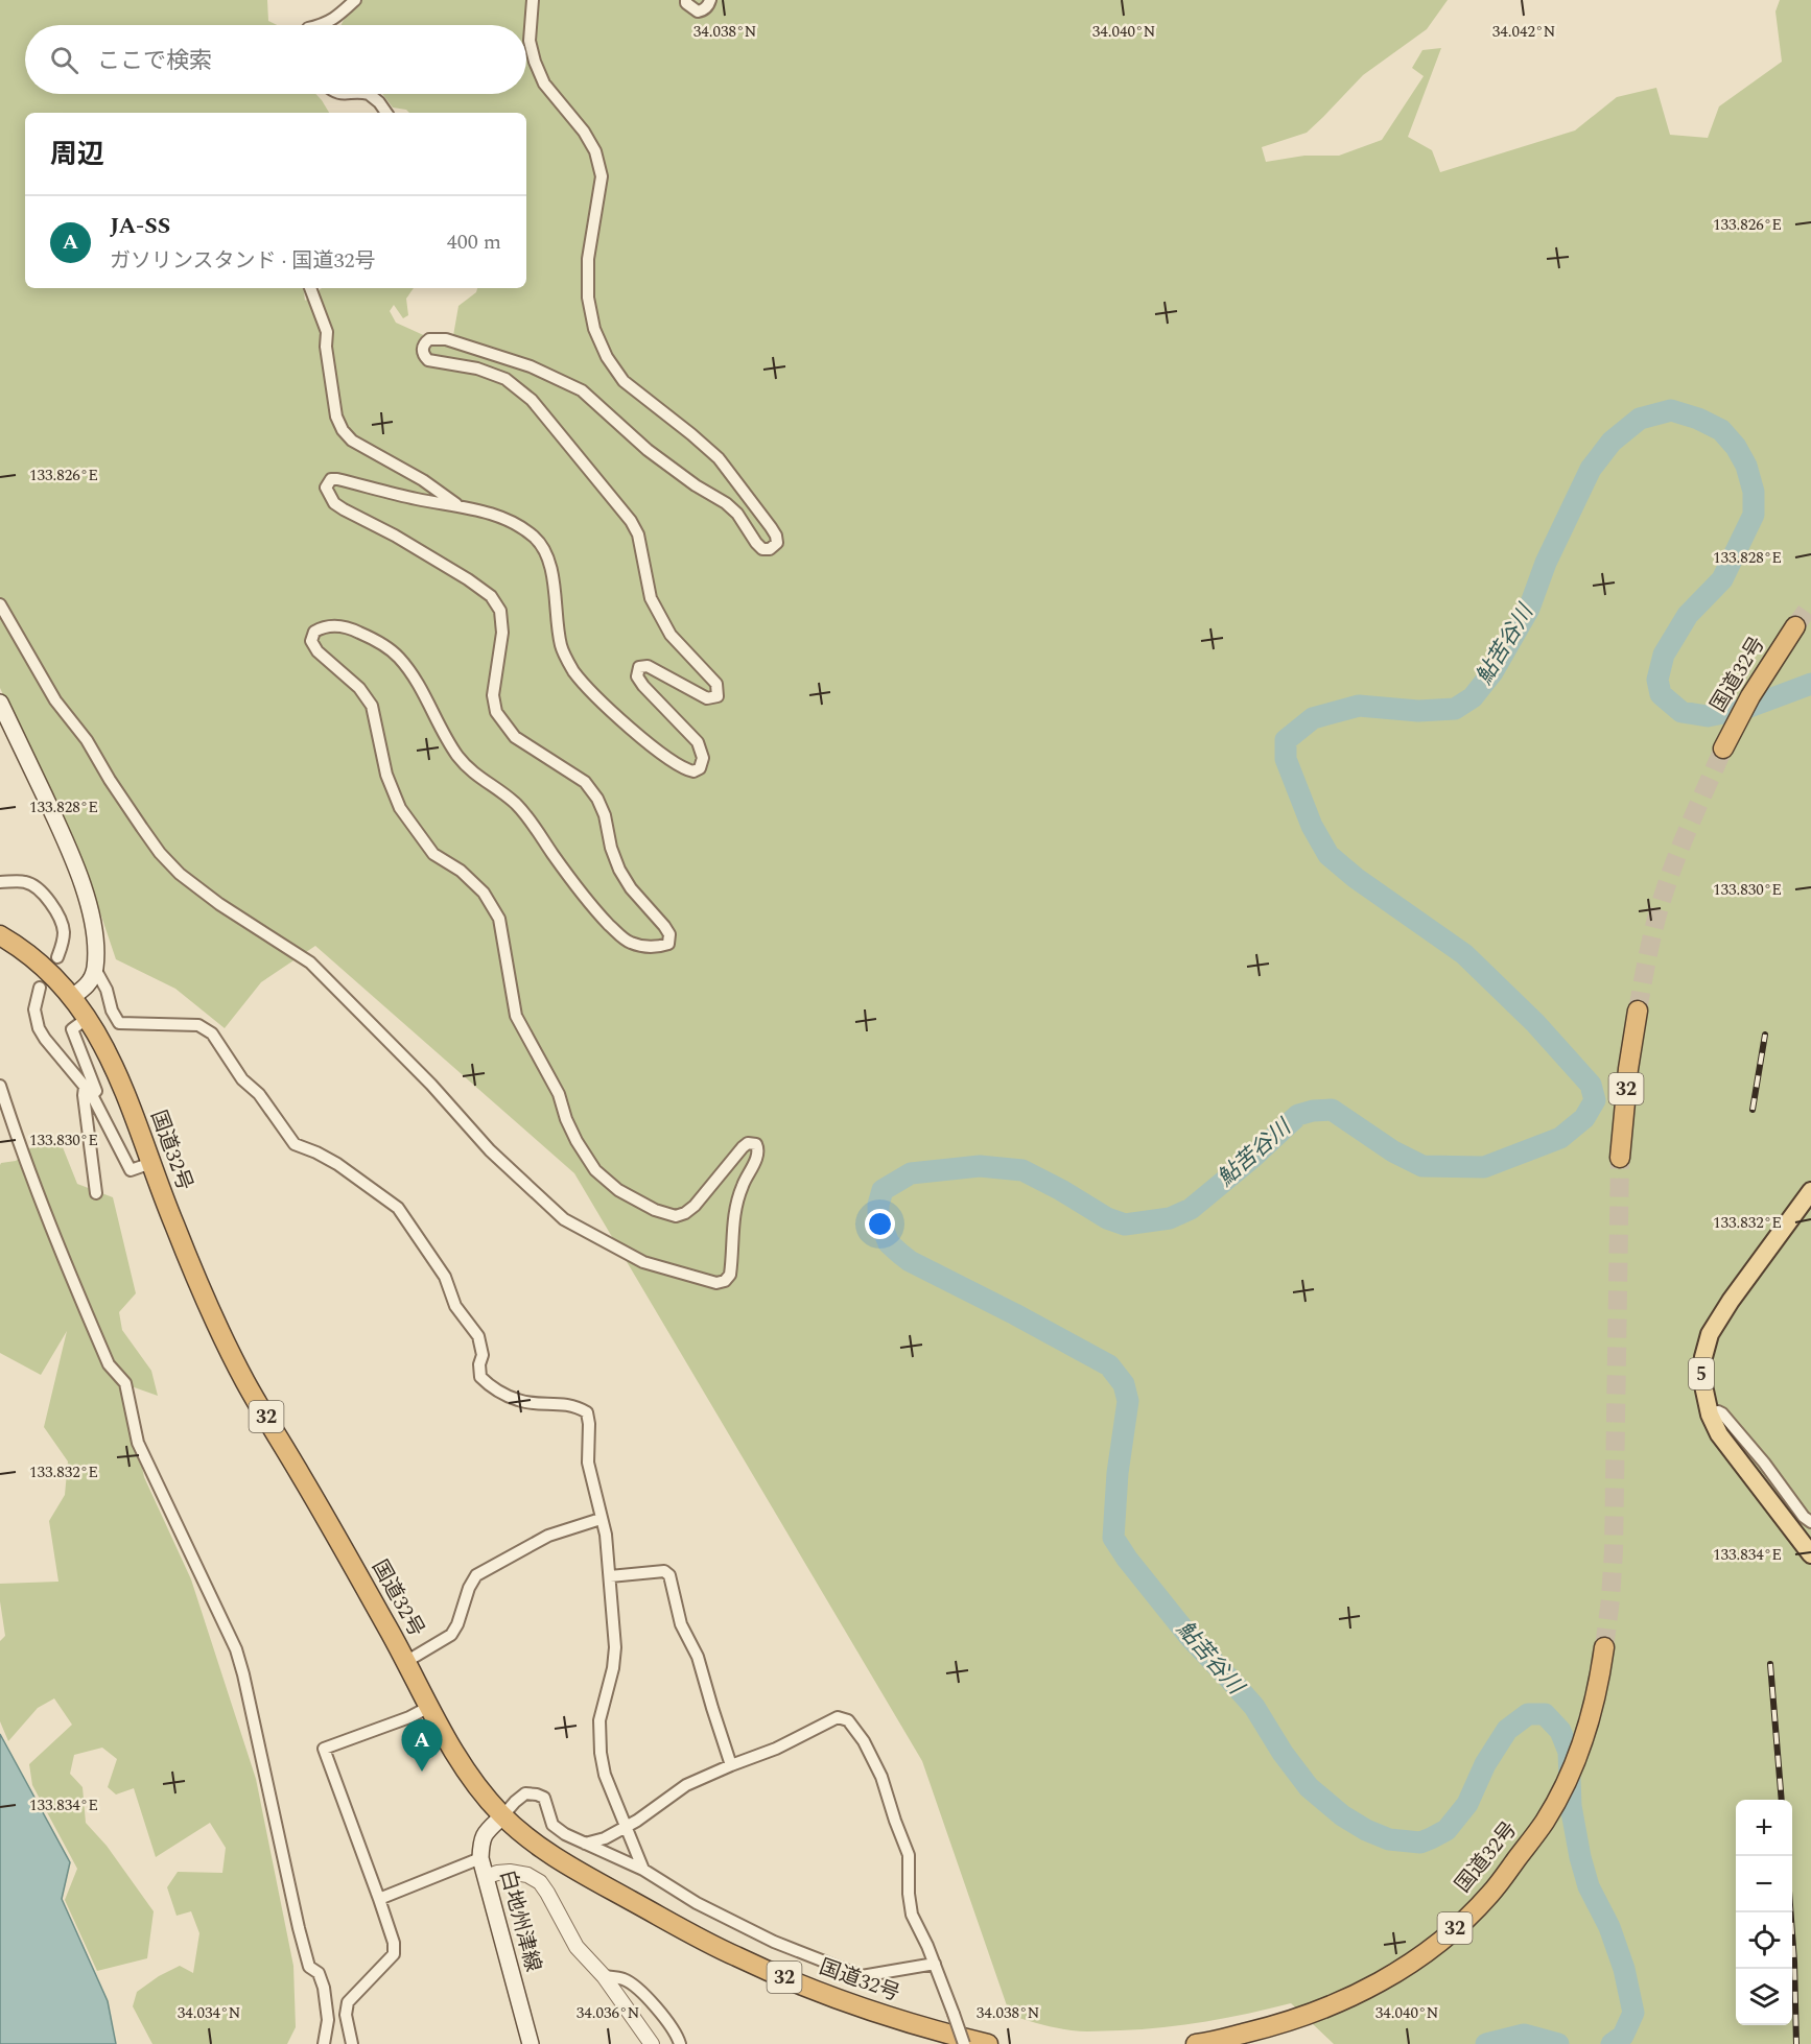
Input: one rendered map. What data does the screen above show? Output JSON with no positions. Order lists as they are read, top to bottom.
{
  "streets": {
    "highway": ["国道32号", "32"],
    "main road": ["5", "白地州津線"]
  },
  "crossings": [
    ["国道32号", "白地州津線"]
  ],
  "water": ["鮎苦谷川"],
  "page": {
    "search": "ここで検索",
    "heading": "周辺",
    "list": [
      {
        "mark": "A",
        "name": "JA-SS",
        "note": "ガソリンスタンド · 国道32号",
        "value": "400 m"
      }
    ],
    "pins": "A",
    "map_buttons": ["+", "−"]
  },
  "coordinates": [
    "34.038°N",
    "34.040°N",
    "34.042°N",
    "133.826°E",
    "133.828°E",
    "133.830°E",
    "133.832°E",
    "133.834°E",
    "34.034°N",
    "34.036°N"
  ]
}
